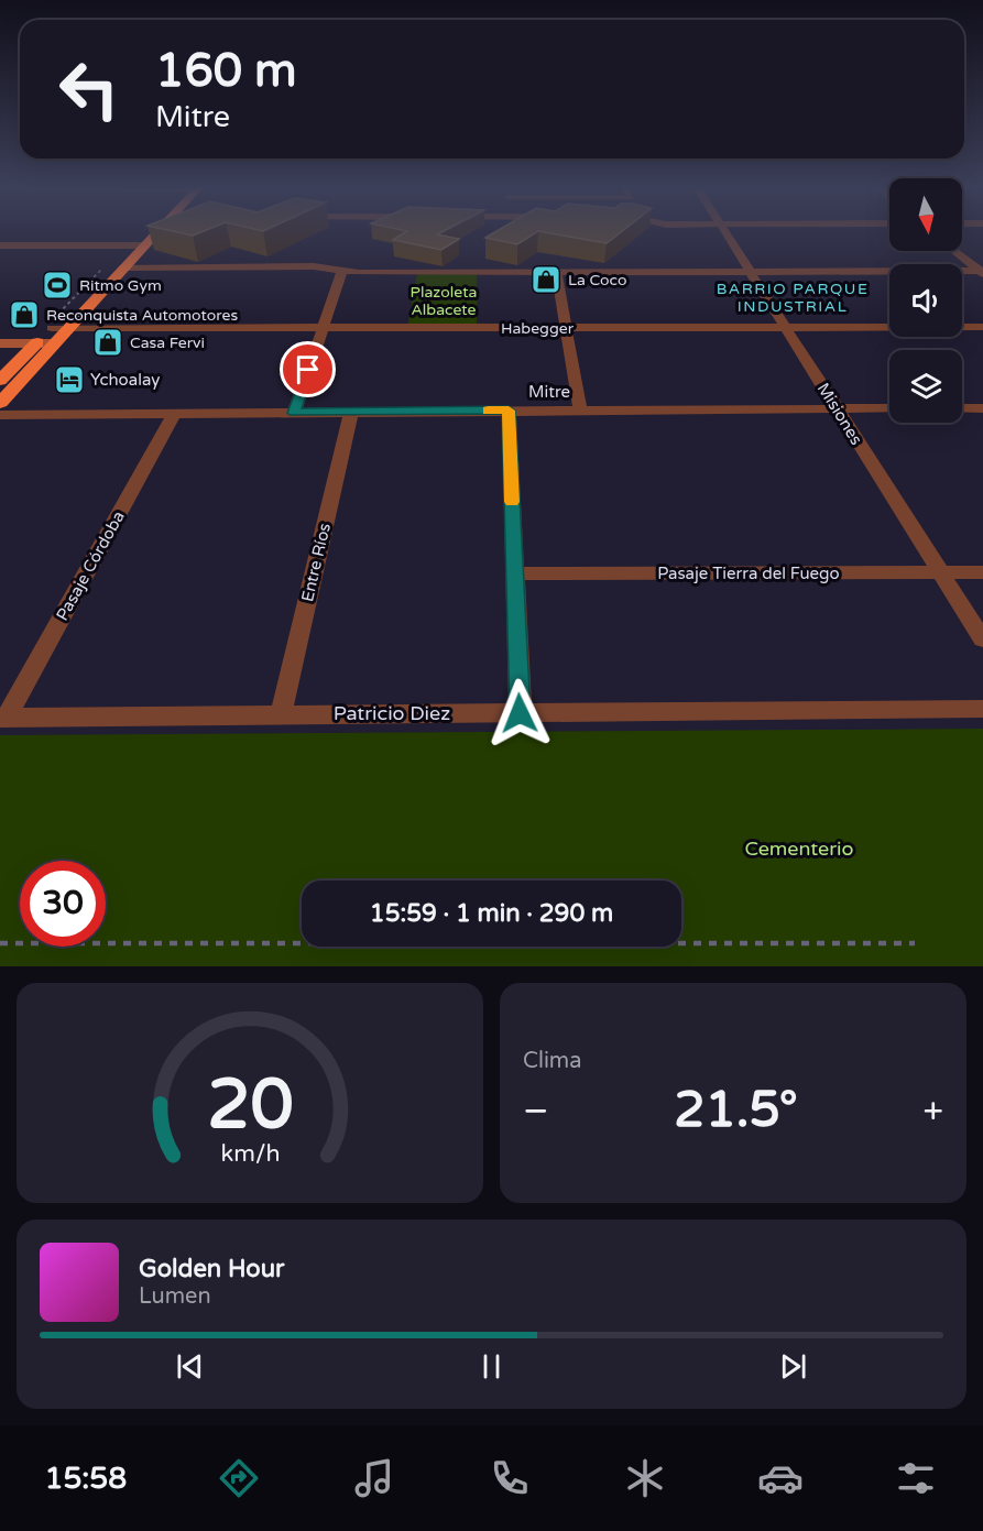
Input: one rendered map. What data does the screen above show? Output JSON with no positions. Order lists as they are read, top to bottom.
{
  "streets": {
    "street": [
      "Habegger",
      "Mitre",
      "Misiones",
      "Entre Ríos",
      "Pasaje Córdoba",
      "Pasaje Tierra del Fuego",
      "Patricio Diez"
    ]
  },
  "crossings": [
    ["Habegger", "Misiones"],
    ["Mitre", "Misiones"],
    ["Mitre", "Entre Ríos"],
    ["Mitre", "Pasaje Córdoba"],
    ["Misiones", "Pasaje Tierra del Fuego"],
    ["Entre Ríos", "Patricio Diez"],
    ["Pasaje Córdoba", "Patricio Diez"]
  ],
  "districts": ["BARRIO PARQUE INDUSTRIAL"],
  "parks": ["Plazoleta Albacete", "Cementerio"],
  "places": {
    "shop": ["La Coco", "Reconquista Automotores", "Casa Fervi"],
    "sports": ["Ritmo Gym"],
    "hotel": ["Ychoalay"]
  },
  "north": "bottom",
  "page": {
    "turn": ["160 m", "Mitre"],
    "limit": "30",
    "trip": "15:59 · 1 min · 290 m",
    "tile": "Clima",
    "heat": ["−", "21.5°", "+"],
    "song": ["Golden Hour", "Lumen"],
    "tabs": "15:58",
    "gauge": ["20", "km/h"]
  }
}
